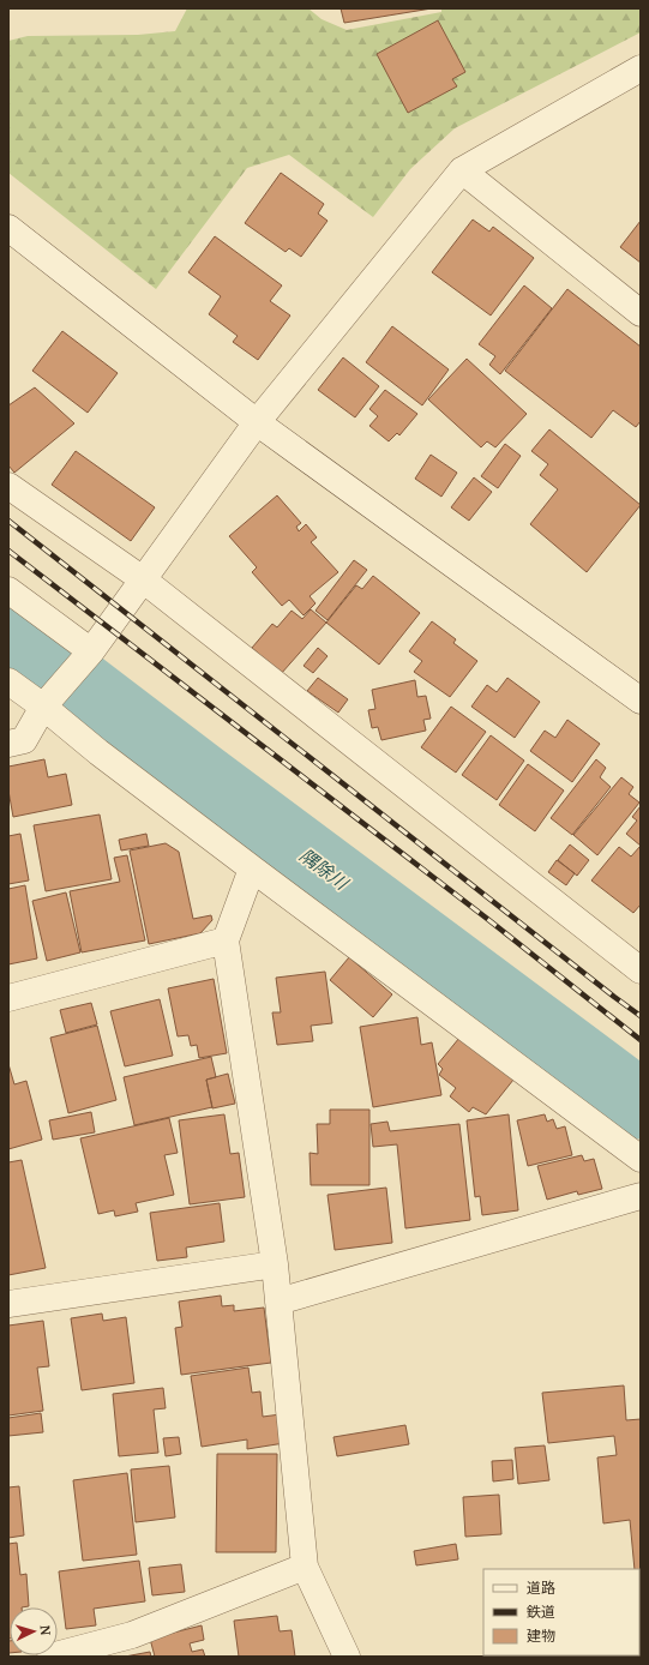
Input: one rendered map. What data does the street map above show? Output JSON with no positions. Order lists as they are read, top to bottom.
{
  "water": ["隅除川"],
  "legend": ["道路", "鉄道", "建物"],
  "north": "right"
}
